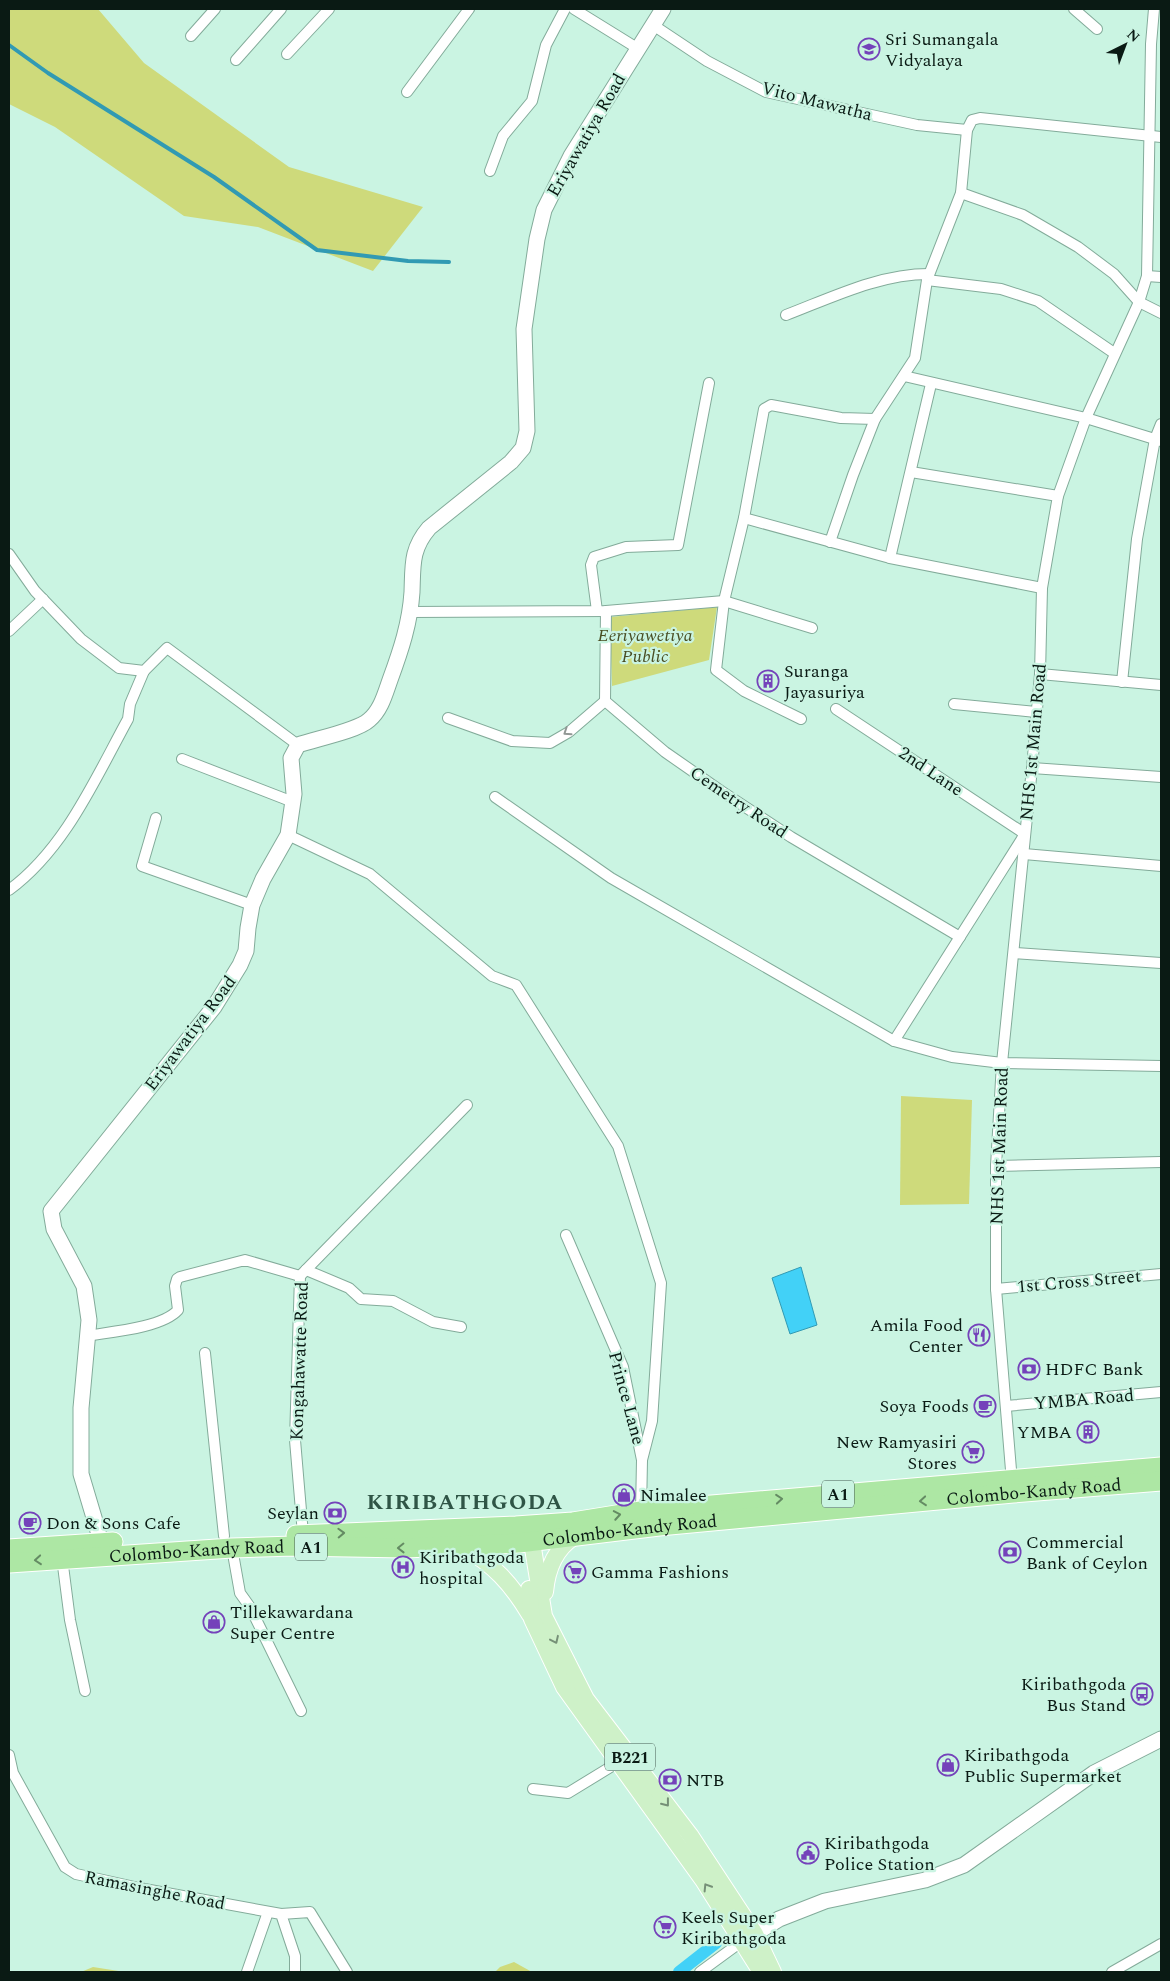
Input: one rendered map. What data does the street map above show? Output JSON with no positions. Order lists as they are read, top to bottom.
{
  "streets": {
    "highway": ["Colombo-Kandy Road", "A1"],
    "main road": ["B221"],
    "street": [
      "Vito Mawatha",
      "Eriyawatiya Road",
      "NHS 1st Main Road",
      "2nd Lane",
      "Cemetry Road",
      "1st Cross Street",
      "Kongahawatte Road",
      "Prince Lane",
      "YMBA Road",
      "Ramasinghe Road"
    ]
  },
  "crossings": [
    ["Vito Mawatha", "Eriyawatiya Road"],
    ["Eriyawatiya Road", "Colombo-Kandy Road"],
    ["NHS 1st Main Road", "2nd Lane"],
    ["NHS 1st Main Road", "1st Cross Street"],
    ["NHS 1st Main Road", "YMBA Road"],
    ["NHS 1st Main Road", "Colombo-Kandy Road"],
    ["Kongahawatte Road", "Colombo-Kandy Road"],
    ["Prince Lane", "Colombo-Kandy Road"],
    ["Colombo-Kandy Road", "B221"]
  ],
  "districts": ["KIRIBATHGODA"],
  "parks": ["Eeriyawetiya Public"],
  "places": {
    "school or university": ["Sri Sumangala Vidyalaya"],
    "building": ["Suranga Jayasuriya", "YMBA"],
    "restaurant": ["Amila Food Center"],
    "bank": [
      "HDFC Bank",
      "Seylan",
      "Commercial Bank of Ceylon",
      "NTB"
    ],
    "cafe": ["Soya Foods", "Don & Sons Cafe"],
    "supermarket": ["New Ramyasiri Stores", "Gamma Fashions", "Keels Super Kiribathgoda"],
    "shop": ["Nimalee", "Tillekawardana Super Centre", "Kiribathgoda Public Supermarket"],
    "hospital": ["Kiribathgoda hospital"],
    "bus stop": ["Kiribathgoda Bus Stand"],
    "public building": ["Kiribathgoda Police Station"]
  },
  "north": "top right"
}
